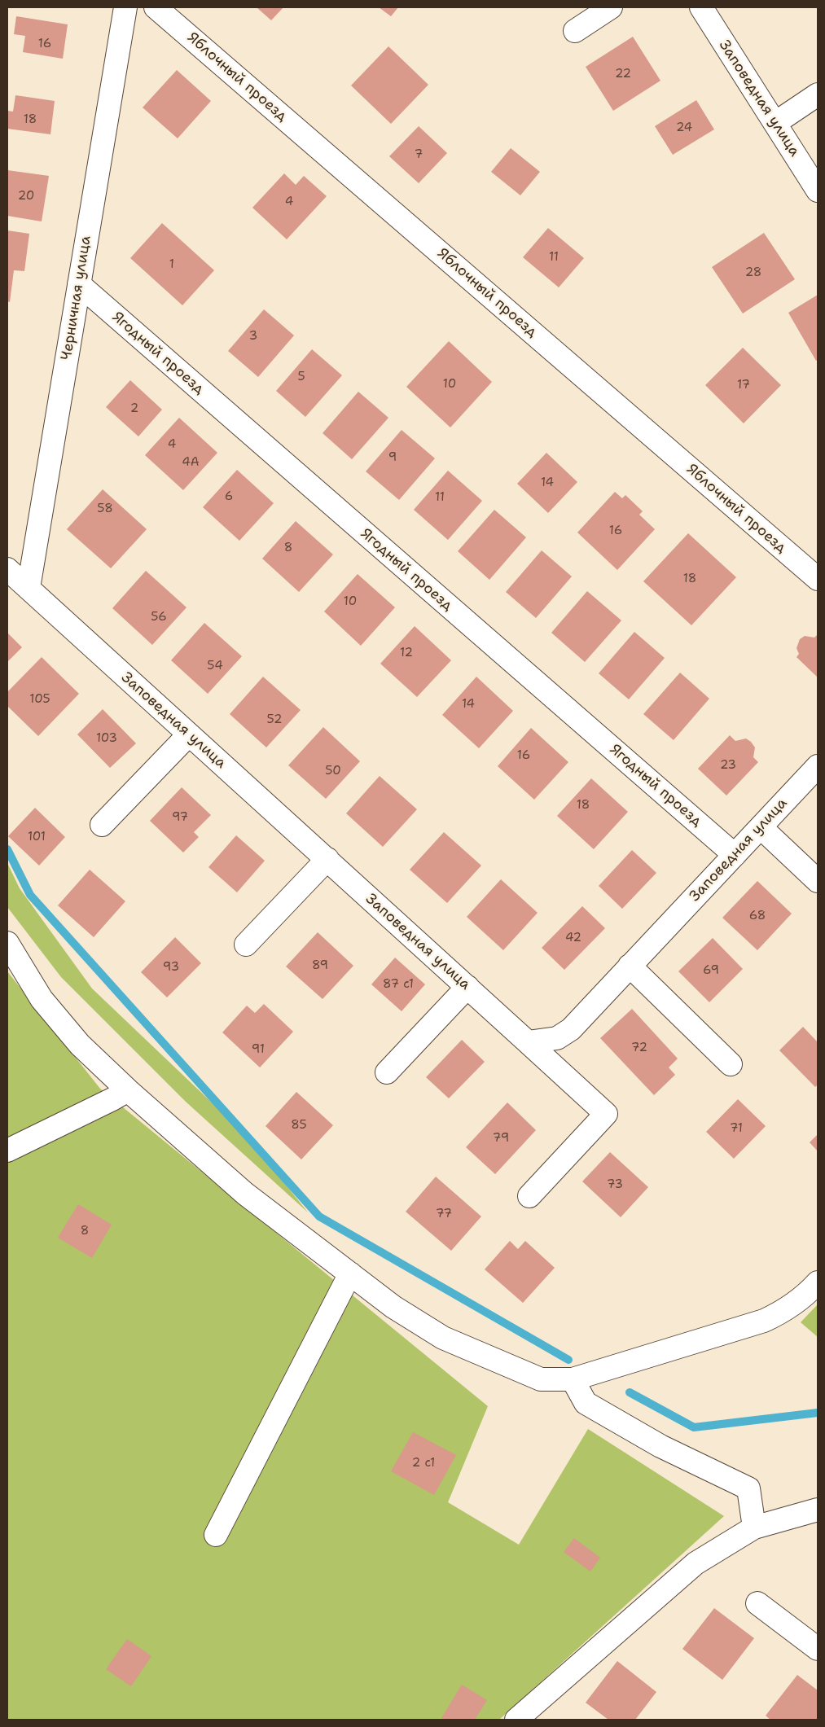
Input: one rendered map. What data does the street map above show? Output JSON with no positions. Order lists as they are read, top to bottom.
{
  "streets": {
    "street": [
      "Яблочный проезд",
      "Заповедная улица",
      "Черничная улица",
      "Ягодный проезд"
    ]
  },
  "crossings": [
    ["Заповедная улица", "Черничная улица"],
    ["Заповедная улица", "Ягодный проезд"],
    ["Черничная улица", "Ягодный проезд"]
  ],
  "house_numbers": [
    "16",
    "22",
    "18",
    "24",
    "7",
    "20",
    "4",
    "11",
    "1",
    "28",
    "3",
    "5",
    "10",
    "17",
    "2",
    "4",
    "9",
    "4А",
    "14",
    "6",
    "11",
    "58",
    "16",
    "8",
    "18",
    "10",
    "56",
    "12",
    "54",
    "105",
    "14",
    "52",
    "103",
    "16",
    "23",
    "50",
    "18",
    "97",
    "101",
    "68",
    "42",
    "89",
    "93",
    "69",
    "87 с1",
    "72",
    "91",
    "85",
    "71",
    "79",
    "73",
    "77",
    "8",
    "2 с1"
  ]
}
